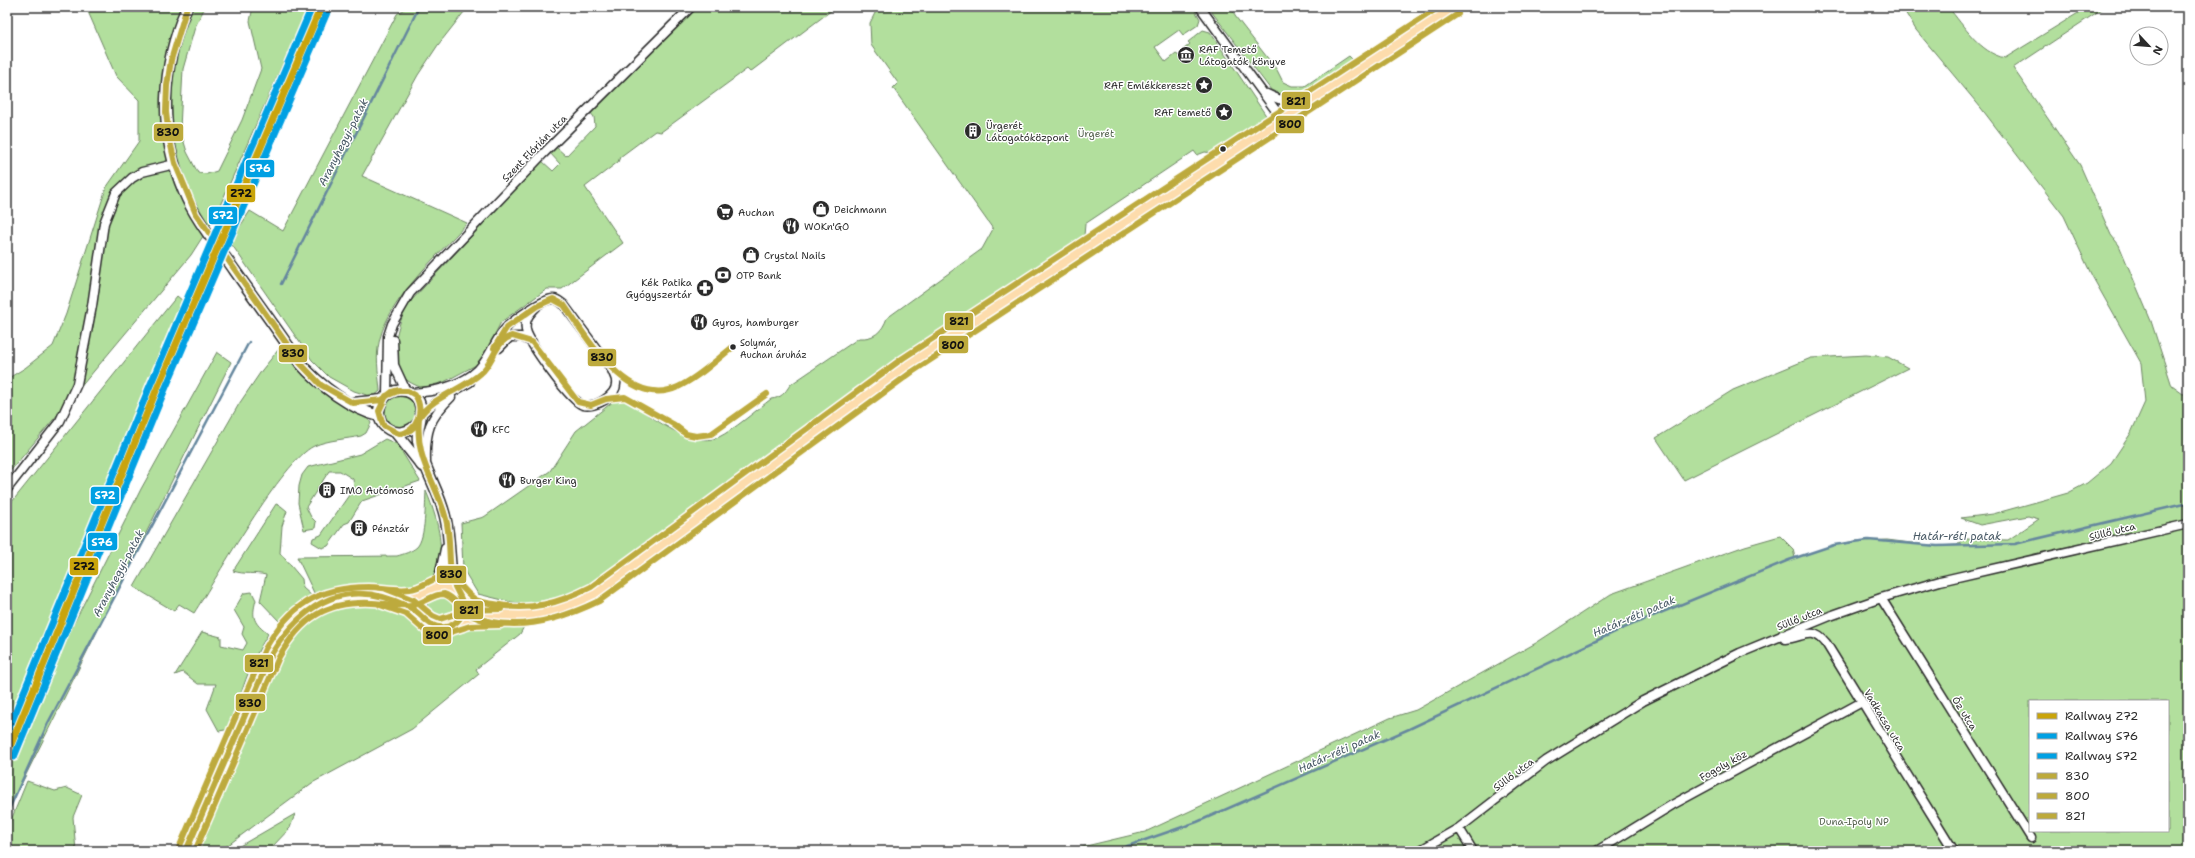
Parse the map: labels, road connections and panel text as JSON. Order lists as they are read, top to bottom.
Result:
{
  "streets": {
    "street": [
      "Szent Flórián utca",
      "Süllő utca",
      "Őz utca",
      "Vadkacsa utca",
      "Fogoly köz"
    ]
  },
  "crossings": [
    ["Süllő utca", "Őz utca"],
    ["Süllő utca", "Vadkacsa utca"],
    ["Vadkacsa utca", "Fogoly köz"]
  ],
  "water": ["Aranyhegyi-patak", "Határ-réti patak"],
  "parks": ["Ürgerét", "Duna-Ipoly NP"],
  "places": {
    "museum": ["RAF Temető Látogatók könyve"],
    "place": ["RAF Emlékkereszt", "RAF temető"],
    "building": ["Ürgerét Látogatóközpont", "IMO Autómosó", "Pénztár"],
    "shop": ["Deichmann", "Crystal Nails"],
    "supermarket": ["Auchan"],
    "restaurant": [
      "WOKn'GO",
      "Gyros, hamburger",
      "KFC",
      "Burger King"
    ],
    "bank": ["OTP Bank"],
    "pharmacy": ["Kék Patika Gyógyszertár"],
    "other": ["Solymár, Auchan áruház"]
  },
  "lines": [
    "rail line Z72",
    "rail line S72",
    "transit line 830",
    "transit line 821",
    "rail line S76",
    "transit line 800"
  ],
  "legend": [
    "Railway Z72",
    "Railway S76",
    "Railway S72",
    "830",
    "800",
    "821"
  ],
  "north": "bottom right"
}
